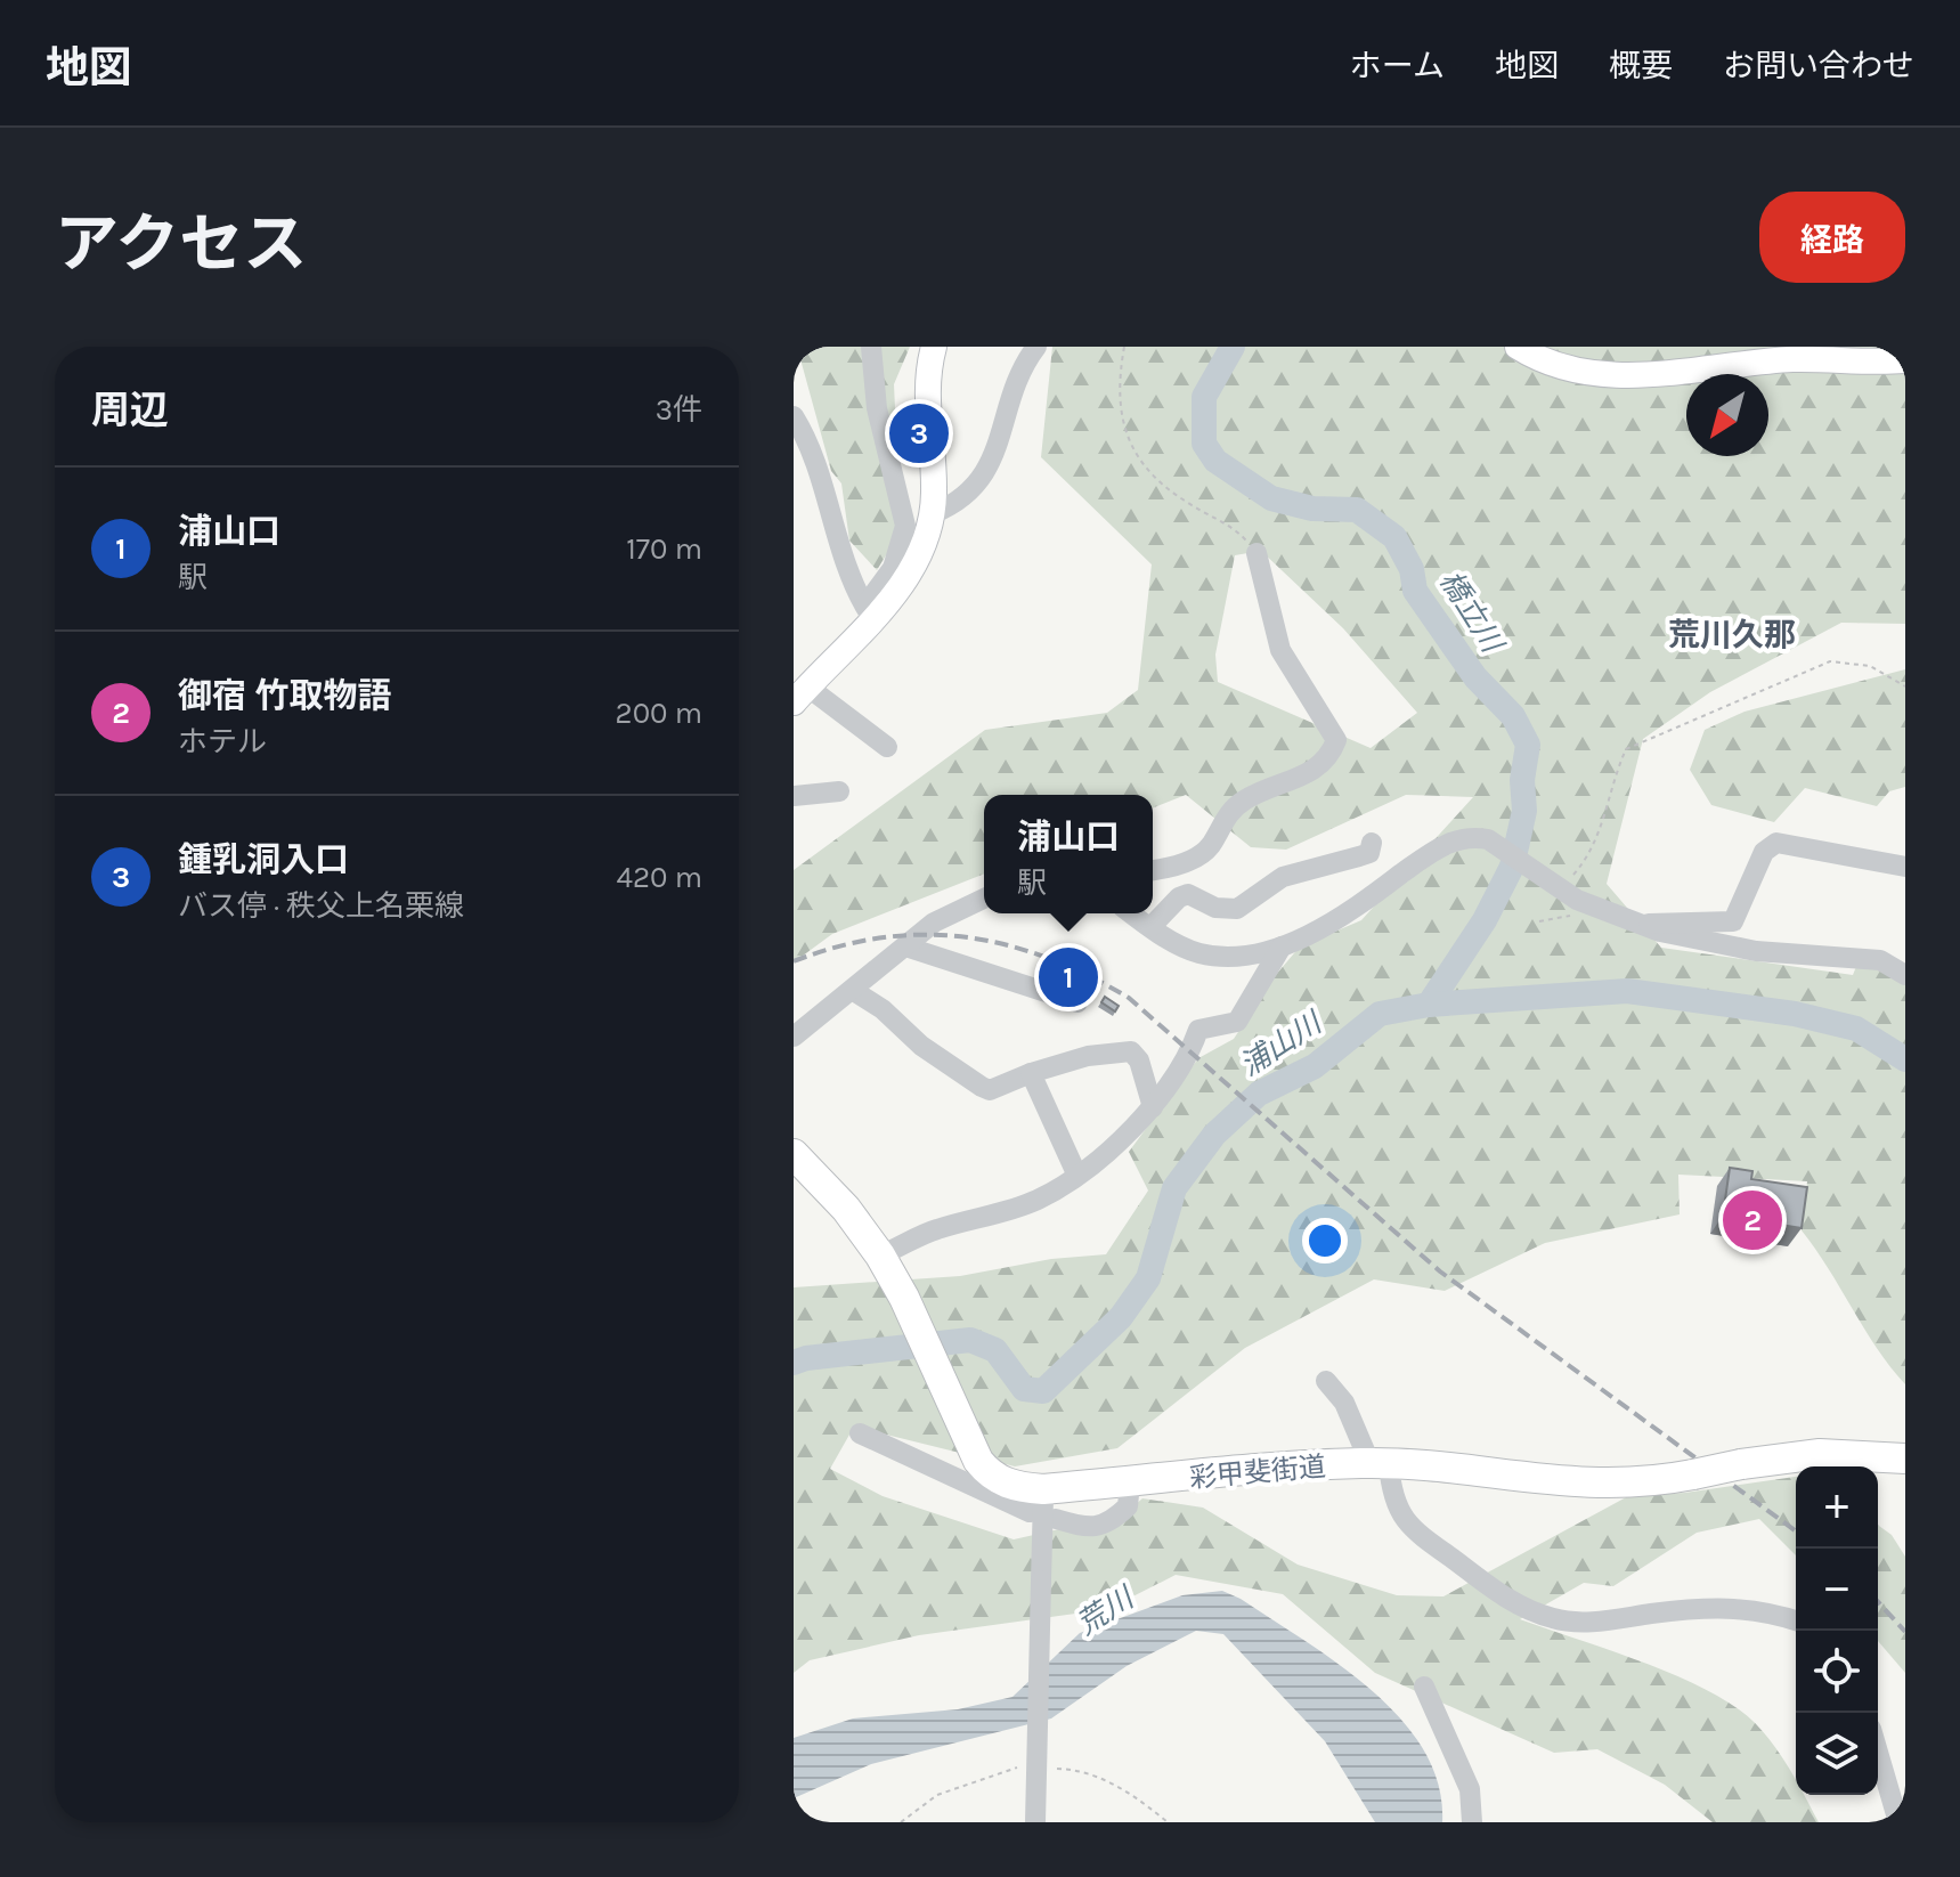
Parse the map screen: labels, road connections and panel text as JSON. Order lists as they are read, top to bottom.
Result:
{
  "streets": {
    "highway": ["彩甲斐街道"]
  },
  "districts": ["荒川久那"],
  "water": ["橋立川", "浦山川", "荒川"],
  "north": "bottom left",
  "page": {
    "header": "地図",
    "nav": [
      "ホーム",
      "地図",
      "概要",
      "お問い合わせ"
    ],
    "title": "アクセス",
    "buttons": "経路",
    "heading": ["周辺", "3件"],
    "pins": ["3", "1", "2"],
    "list": [
      {
        "mark": "1",
        "name": "浦山口",
        "note": "駅",
        "value": "170 m"
      },
      {
        "mark": "2",
        "name": "御宿 竹取物語",
        "note": "ホテル",
        "value": "200 m"
      },
      {
        "mark": "3",
        "name": "鍾乳洞入口",
        "note": "バス停 · 秩父上名栗線",
        "value": "420 m"
      }
    ],
    "popup": ["浦山口", "駅"],
    "map_buttons": ["+", "−"]
  }
}
